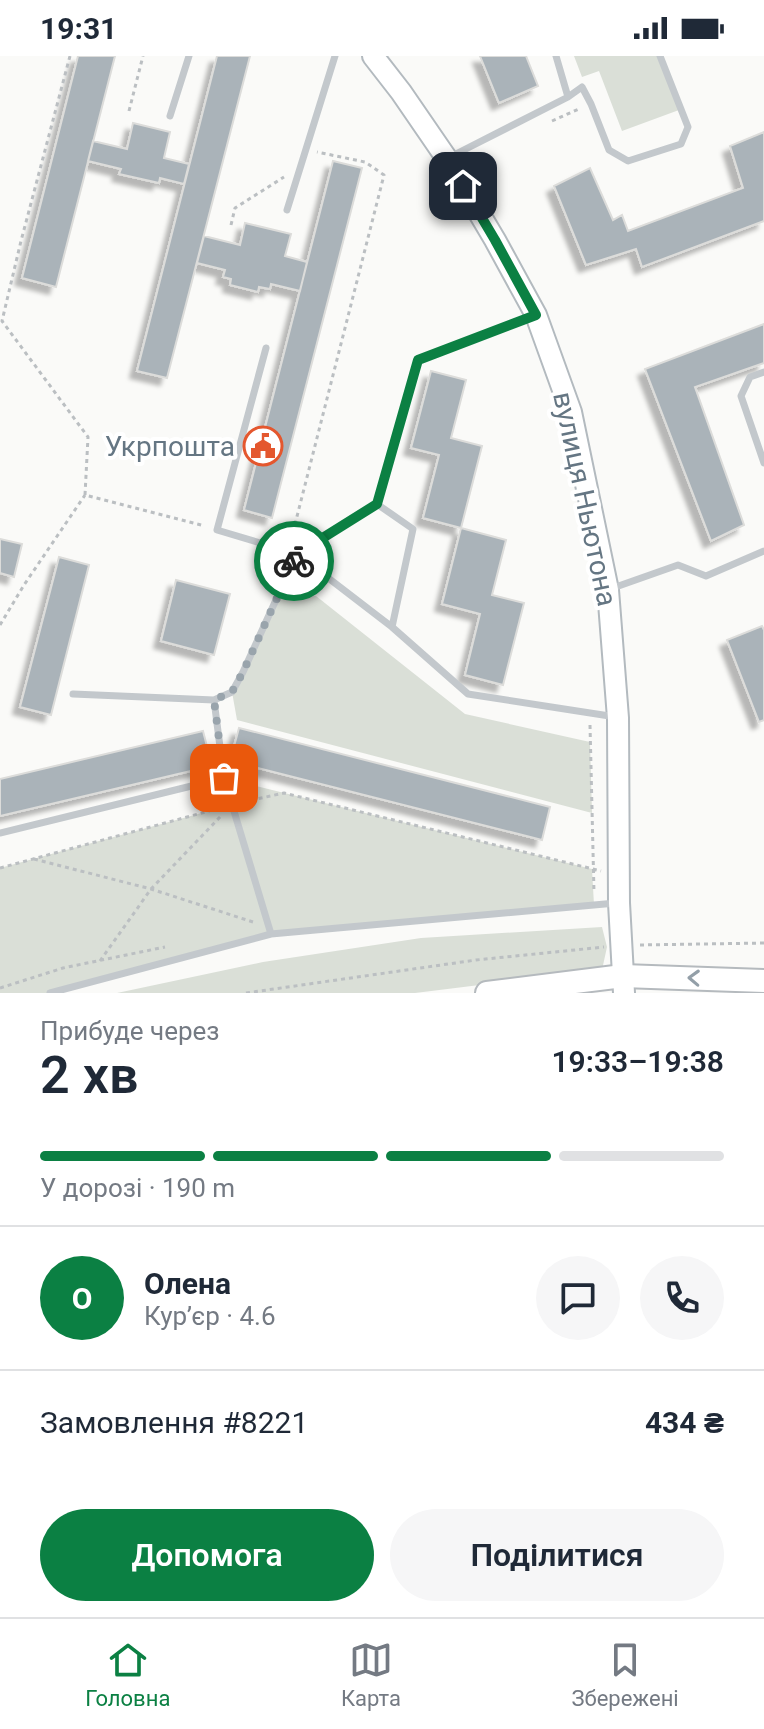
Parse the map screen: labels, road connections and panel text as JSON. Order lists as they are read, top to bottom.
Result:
{
  "streets": {
    "street": ["вулиця Ньютона"]
  },
  "places": {
    "public building": ["Укрпошта"]
  },
  "page": {
    "status": "19:31",
    "heading": ["2 хв", "Прибуде через", "19:33–19:38"],
    "panel": [
      "Олена",
      "Кур’єр · 4.6",
      "Замовлення #8221",
      "434 ₴"
    ],
    "bar": "У дорозі · 190 m",
    "round": "О",
    "buttons": ["Допомога", "Поділитися"],
    "tabs": ["Головна", "Карта", "Збережені"]
  }
}
